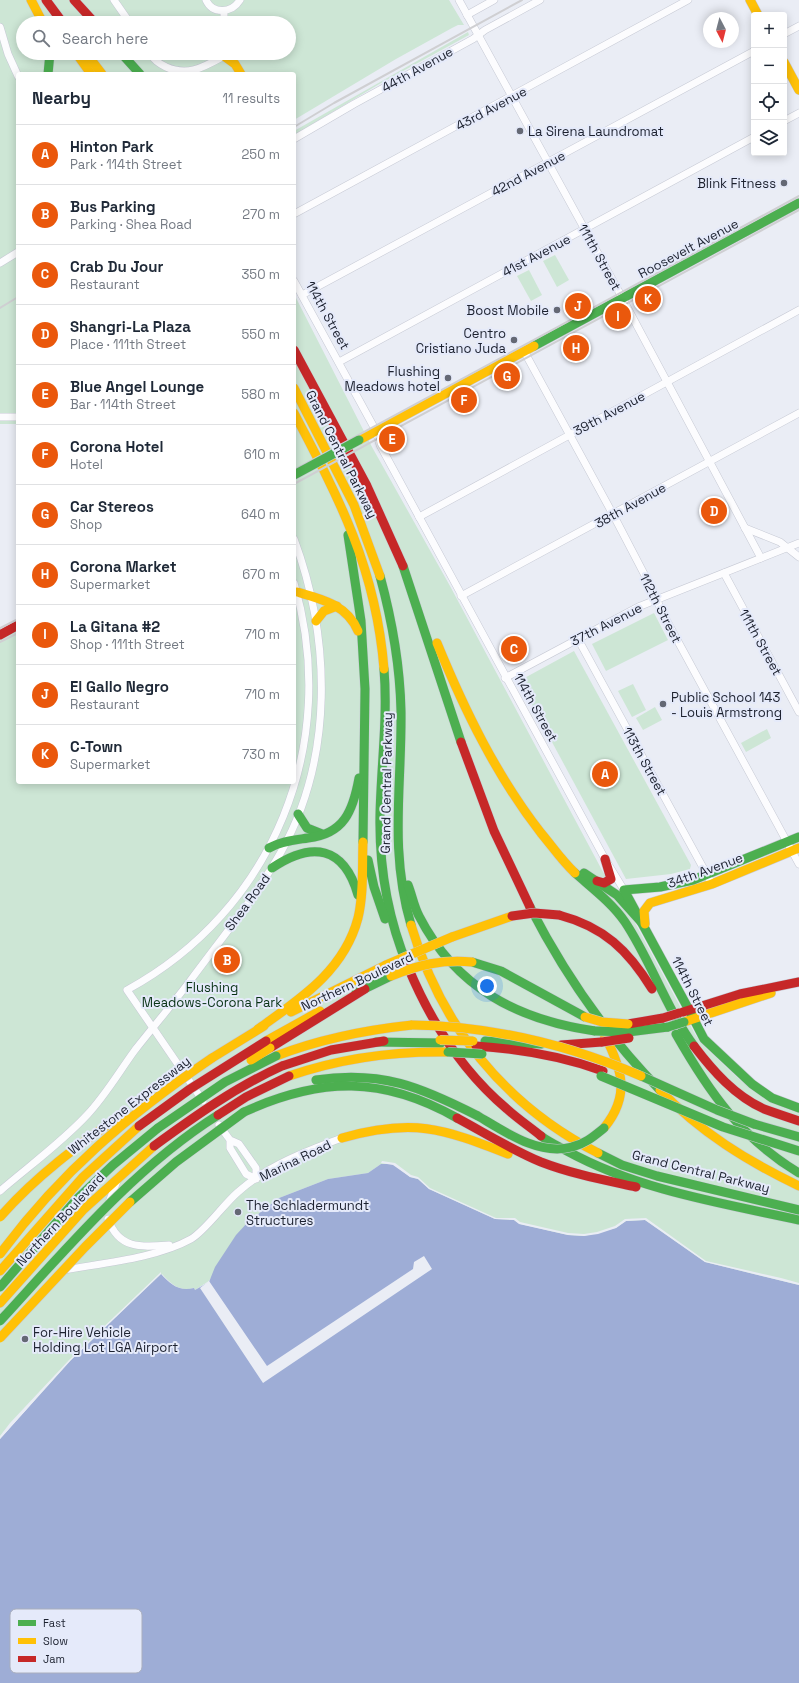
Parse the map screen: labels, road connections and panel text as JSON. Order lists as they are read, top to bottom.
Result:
{
  "streets": {
    "main road": [
      "Roosevelt Avenue",
      "114th Street",
      "Grand Central Parkway",
      "34th Avenue",
      "Northern Boulevard",
      "Whitestone Expressway"
    ],
    "street": [
      "44th Avenue",
      "43rd Avenue",
      "42nd Avenue",
      "41st Avenue",
      "111th Street",
      "39th Avenue",
      "38th Avenue",
      "112th Street",
      "37th Avenue",
      "113th Street",
      "Shea Road",
      "Marina Road"
    ]
  },
  "crossings": [
    ["44th Avenue", "111th Street"],
    ["43rd Avenue", "111th Street"],
    ["42nd Avenue", "111th Street"],
    ["42nd Avenue", "114th Street"],
    ["Roosevelt Avenue", "111th Street"],
    ["Roosevelt Avenue", "114th Street"],
    ["Roosevelt Avenue", "112th Street"],
    ["41st Avenue", "111th Street"],
    ["41st Avenue", "114th Street"],
    ["111th Street", "39th Avenue"],
    ["111th Street", "38th Avenue"],
    ["111th Street", "37th Avenue"],
    ["114th Street", "39th Avenue"],
    ["114th Street", "38th Avenue"],
    ["114th Street", "37th Avenue"],
    ["114th Street", "34th Avenue"],
    ["114th Street", "Northern Boulevard"],
    ["39th Avenue", "112th Street"],
    ["38th Avenue", "112th Street"],
    ["112th Street", "37th Avenue"],
    ["112th Street", "34th Avenue"],
    ["37th Avenue", "113th Street"],
    ["113th Street", "34th Avenue"],
    ["Northern Boulevard", "Marina Road"]
  ],
  "parks": ["Flushing Meadows-Corona Park"],
  "places": [
    "La Sirena Laundromat",
    "Blink Fitness",
    "Boost Mobile",
    "Centro Cristiano Juda",
    "Flushing Meadows hotel",
    "Public School 143 - Louis Armstrong",
    "The Schladermundt Structures",
    "For-Hire Vehicle Holding Lot LGA Airport"
  ],
  "legend": ["Fast", "Slow", "Jam"],
  "north": "bottom",
  "page": {
    "map_buttons": ["+", "−"],
    "search": "Search here",
    "heading": ["Nearby", "11 results"],
    "list": [
      {
        "mark": "A",
        "name": "Hinton Park",
        "note": "Park · 114th Street",
        "value": "250 m"
      },
      {
        "mark": "B",
        "name": "Bus Parking",
        "note": "Parking · Shea Road",
        "value": "270 m"
      },
      {
        "mark": "C",
        "name": "Crab Du Jour",
        "note": "Restaurant",
        "value": "350 m"
      },
      {
        "mark": "D",
        "name": "Shangri-La Plaza",
        "note": "Place · 111th Street",
        "value": "550 m"
      },
      {
        "mark": "E",
        "name": "Blue Angel Lounge",
        "note": "Bar · 114th Street",
        "value": "580 m"
      },
      {
        "mark": "F",
        "name": "Corona Hotel",
        "note": "Hotel",
        "value": "610 m"
      },
      {
        "mark": "G",
        "name": "Car Stereos",
        "note": "Shop",
        "value": "640 m"
      },
      {
        "mark": "H",
        "name": "Corona Market",
        "note": "Supermarket",
        "value": "670 m"
      },
      {
        "mark": "I",
        "name": "La Gitana #2",
        "note": "Shop · 111th Street",
        "value": "710 m"
      },
      {
        "mark": "J",
        "name": "El Gallo Negro",
        "note": "Restaurant",
        "value": "710 m"
      },
      {
        "mark": "K",
        "name": "C-Town",
        "note": "Supermarket",
        "value": "730 m"
      }
    ],
    "pins": [
      "K",
      "J",
      "I",
      "H",
      "G",
      "F",
      "E",
      "D",
      "C",
      "A",
      "B"
    ]
  }
}
